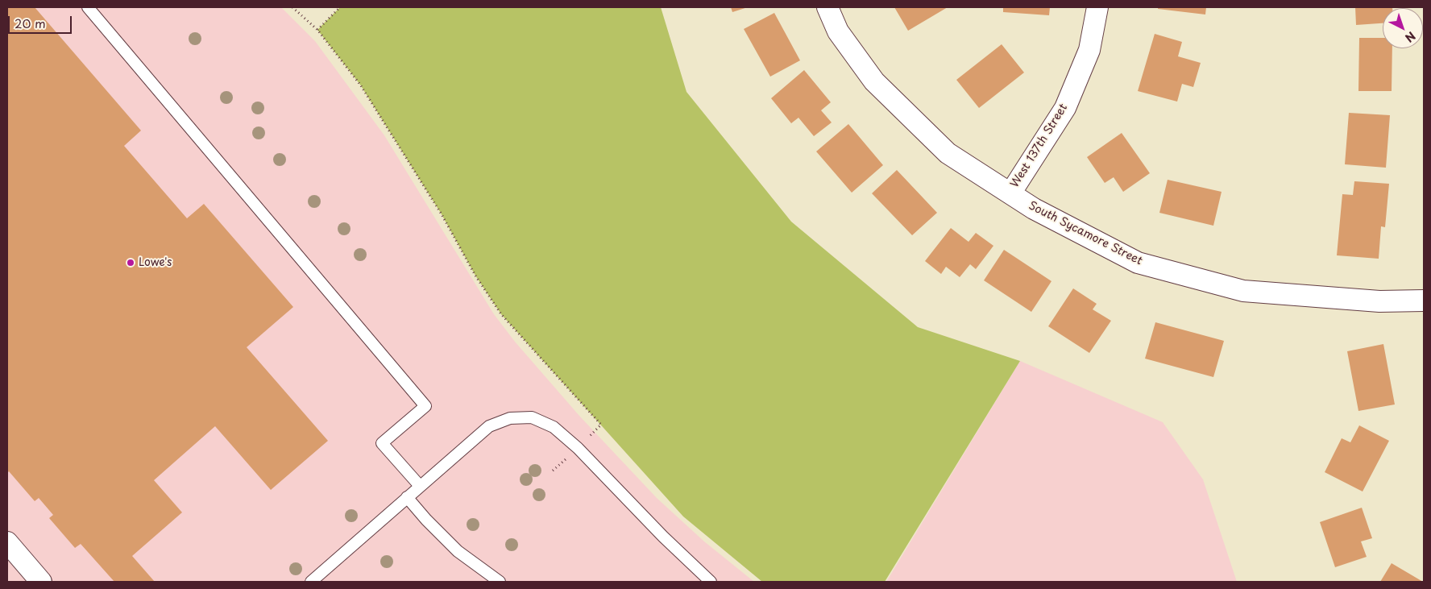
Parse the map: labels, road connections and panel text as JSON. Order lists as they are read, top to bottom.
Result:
{
  "streets": {
    "street": ["West 137th Street", "South Sycamore Street"]
  },
  "crossings": [
    ["West 137th Street", "South Sycamore Street"]
  ],
  "places": ["Lowe's"],
  "scale_bar": "20 m",
  "north": "bottom right"
}
